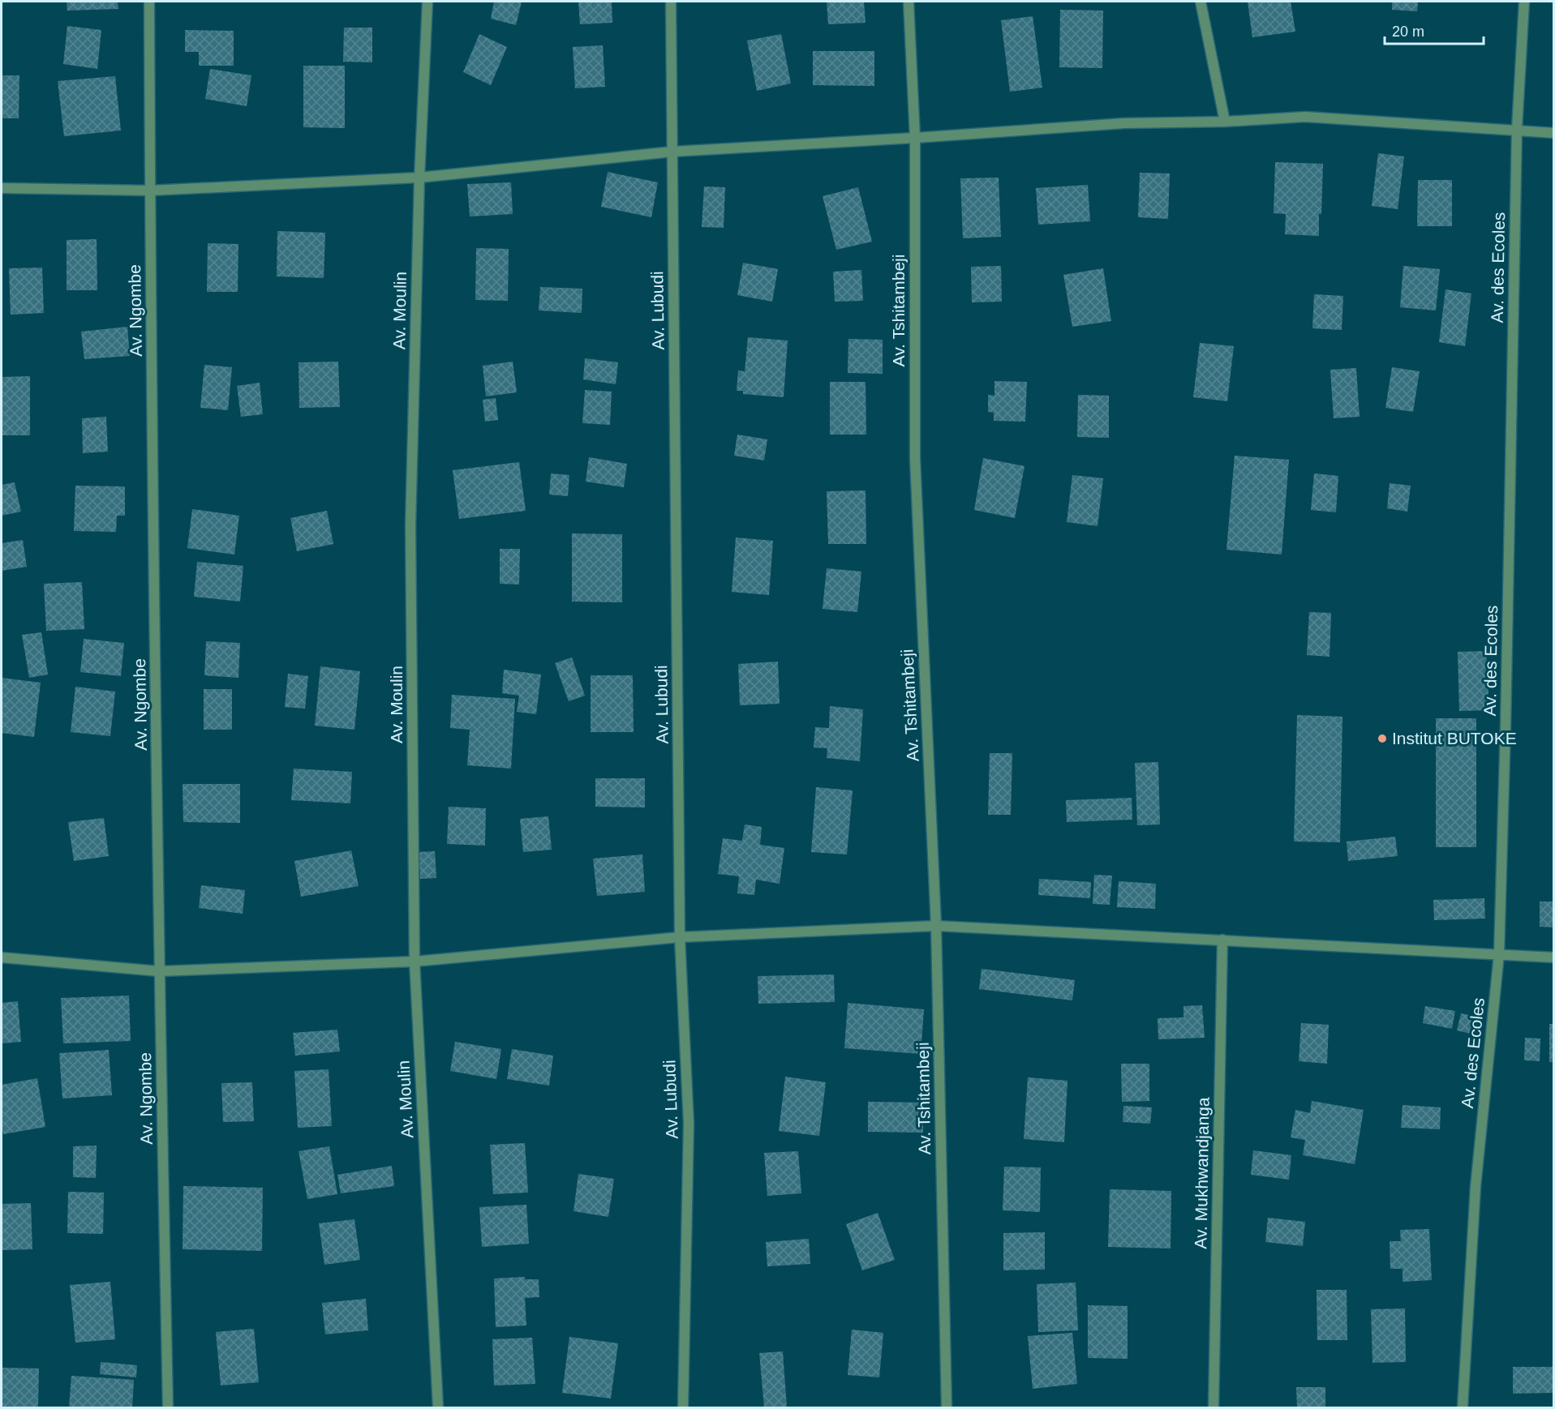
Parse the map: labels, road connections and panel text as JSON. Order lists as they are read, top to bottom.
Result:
{
  "streets": {
    "street": [
      "Av. des Ecoles",
      "Av. Ngombe",
      "Av. Moulin",
      "Av. Lubudi",
      "Av. Tshitambeji",
      "Av. Mukhwandjanga"
    ]
  },
  "places": ["Institut BUTOKE"],
  "scale_bar": "20 m"
}
